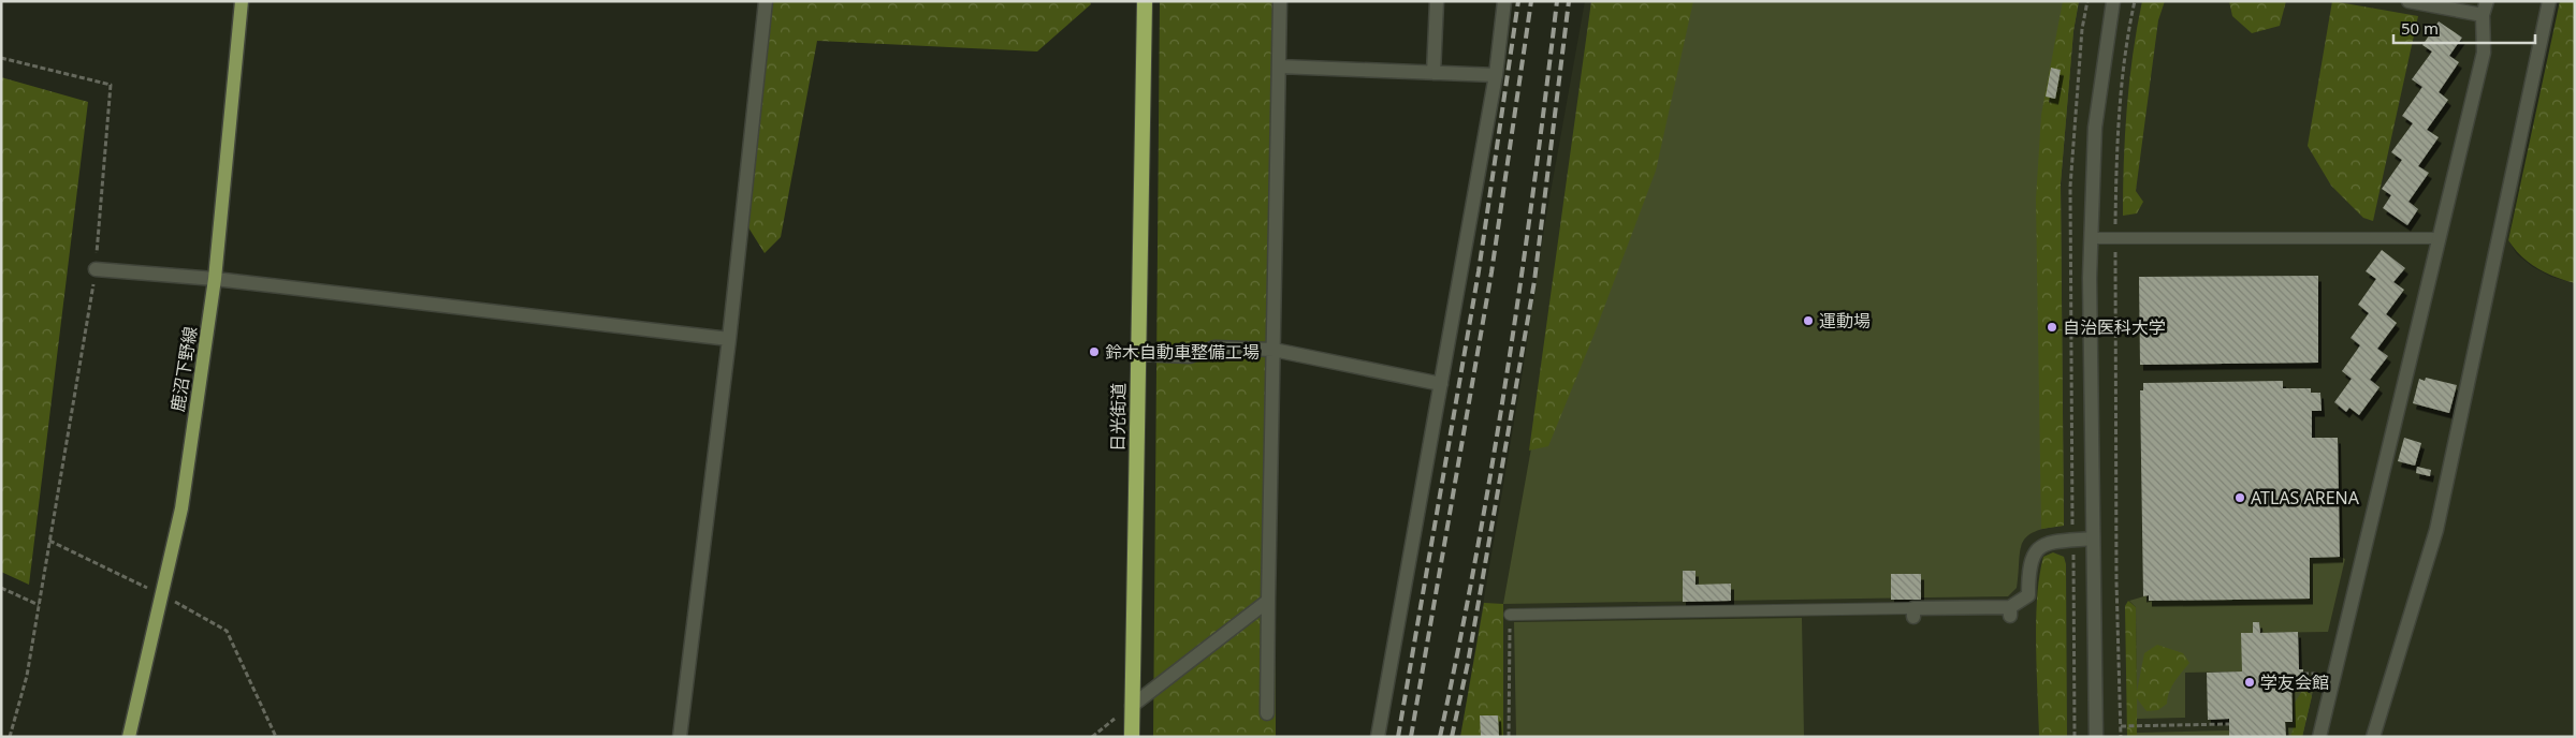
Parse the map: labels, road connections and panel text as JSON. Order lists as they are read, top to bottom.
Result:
{
  "streets": {
    "highway": ["日光街道"],
    "main road": ["鹿沼下野線"]
  },
  "places": [
    "運動場",
    "自治医科大学",
    "鈴木自動車整備工場",
    "ATLAS ARENA",
    "学友会館"
  ],
  "scale_bar": "50 m"
}
